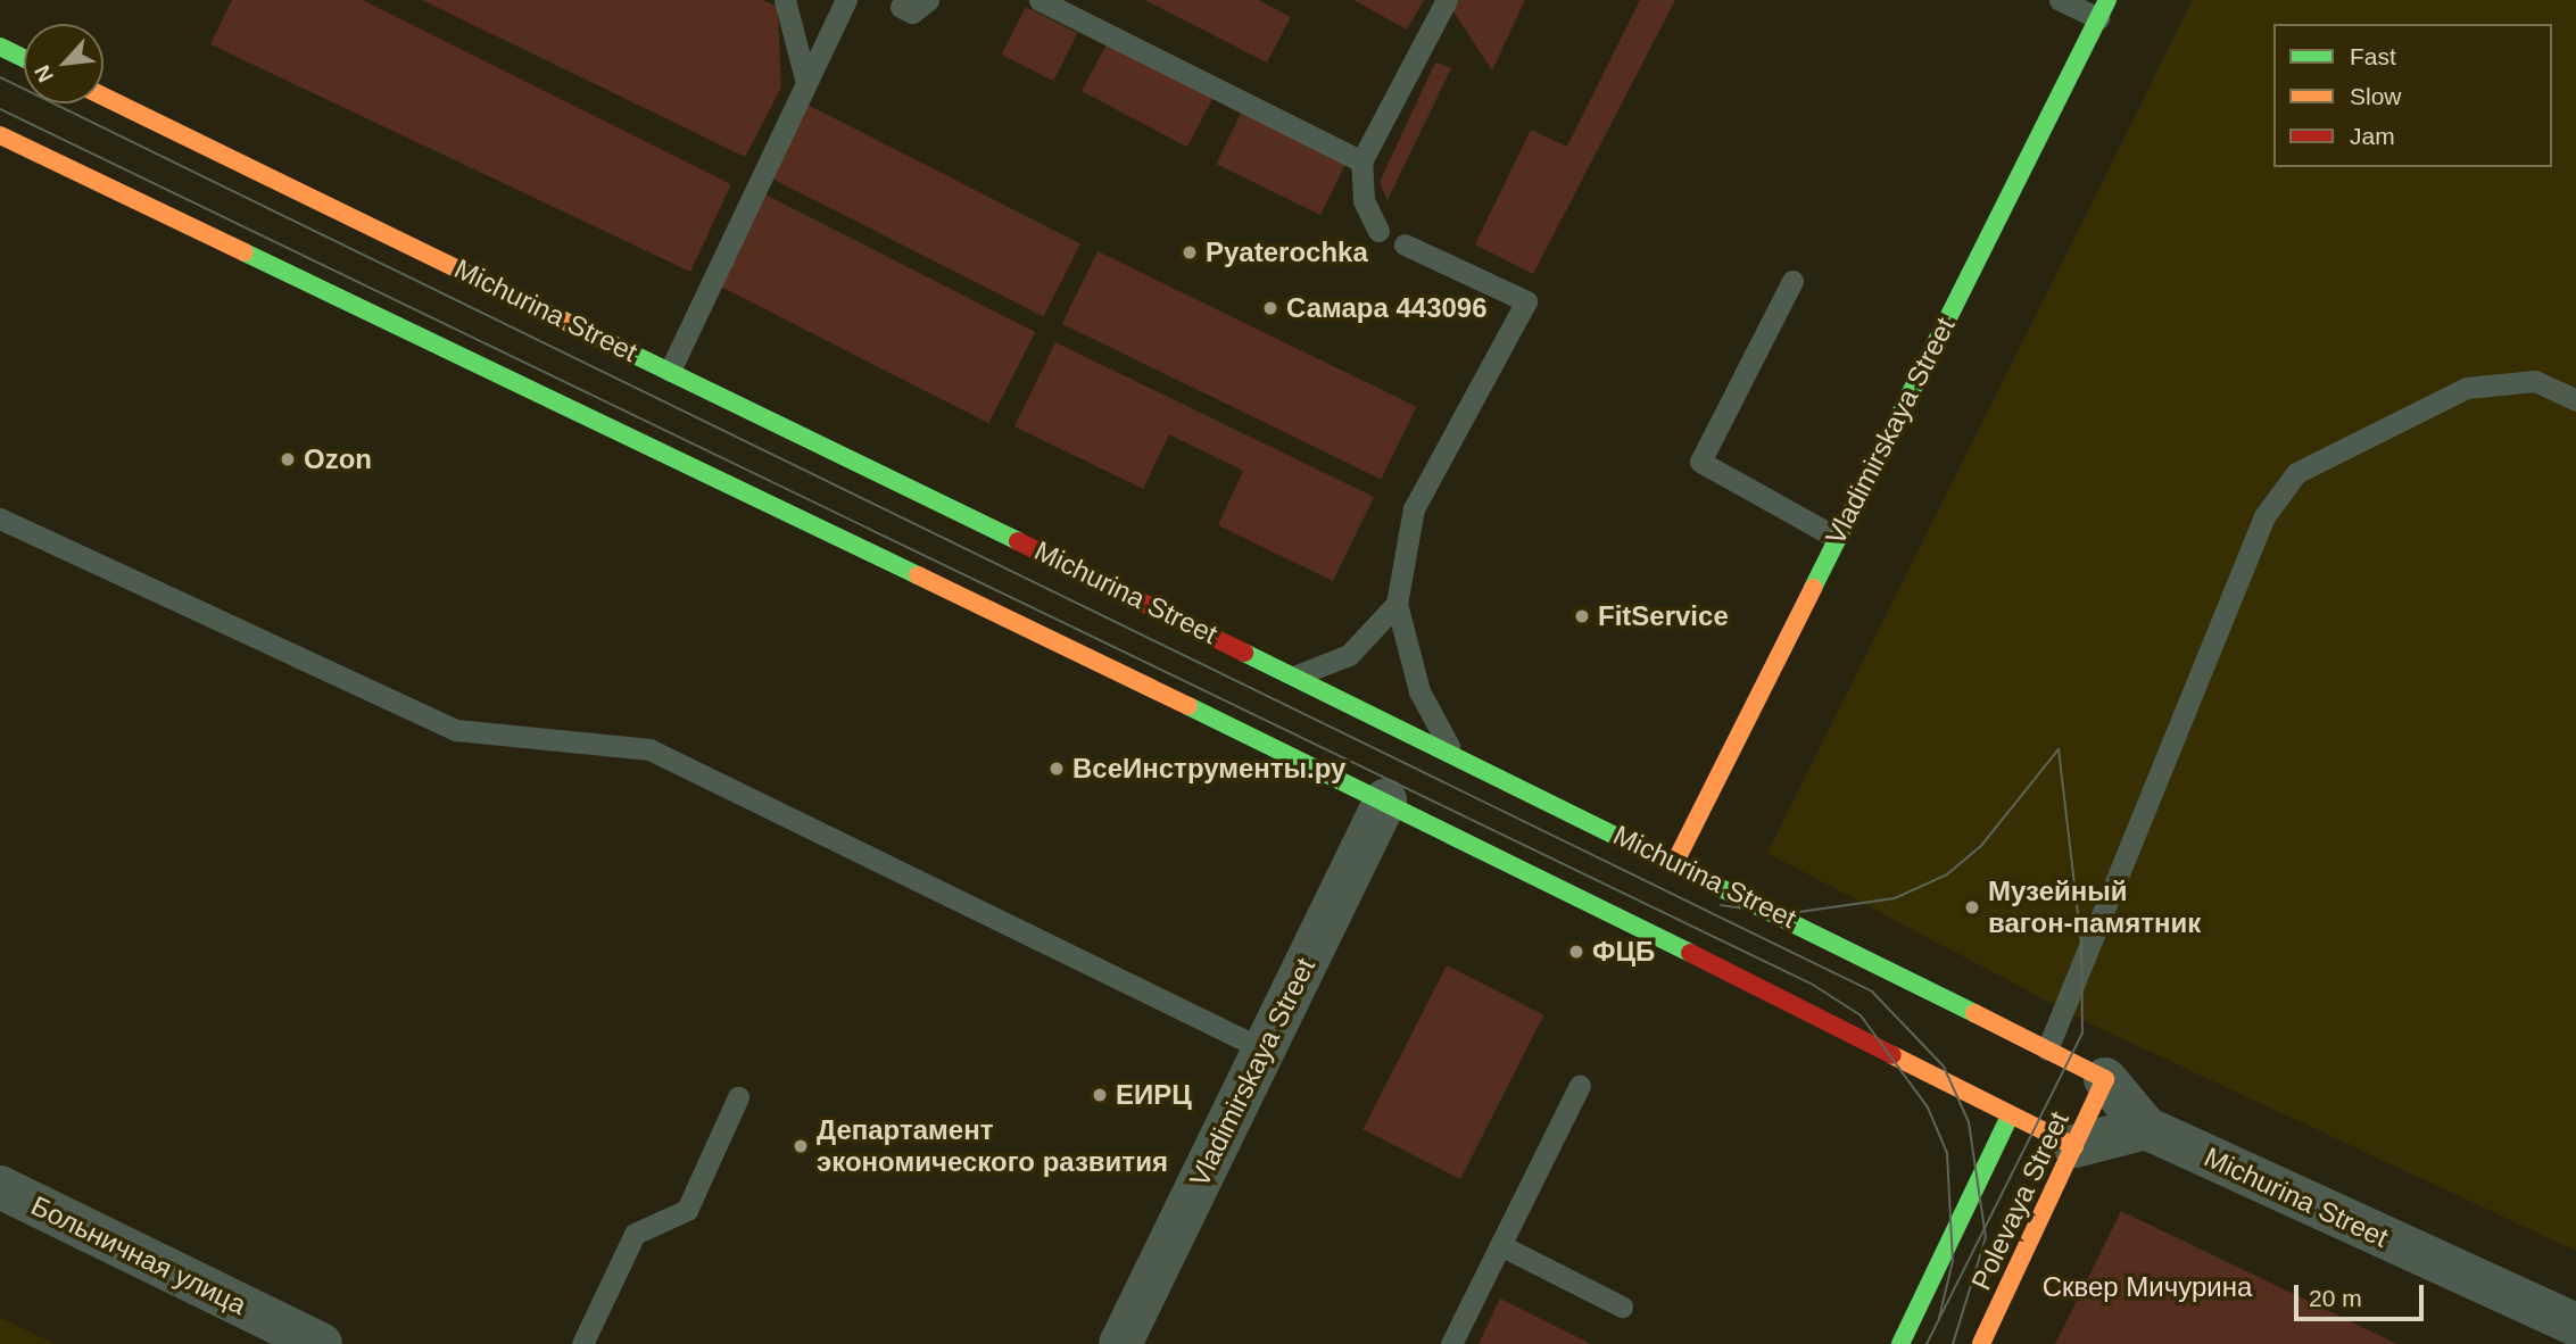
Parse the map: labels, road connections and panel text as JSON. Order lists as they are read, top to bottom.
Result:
{
  "streets": {
    "main road": ["Michurina Street", "Vladimirskaya Street", "Polevaya Street"],
    "street": ["Больничная улица"]
  },
  "crossings": [
    ["Michurina Street", "Vladimirskaya Street"],
    ["Michurina Street", "Polevaya Street"]
  ],
  "parks": ["Сквер Мичурина"],
  "places": [
    "Pyaterochka",
    "Самара 443096",
    "Ozon",
    "FitService",
    "ВсеИнструменты.ру",
    "Музейный вагон-памятник",
    "ФЦБ",
    "ЕИРЦ",
    "Департамент экономического развития"
  ],
  "legend": ["Fast", "Slow", "Jam"],
  "scale_bar": "20 m",
  "north": "bottom left"
}
